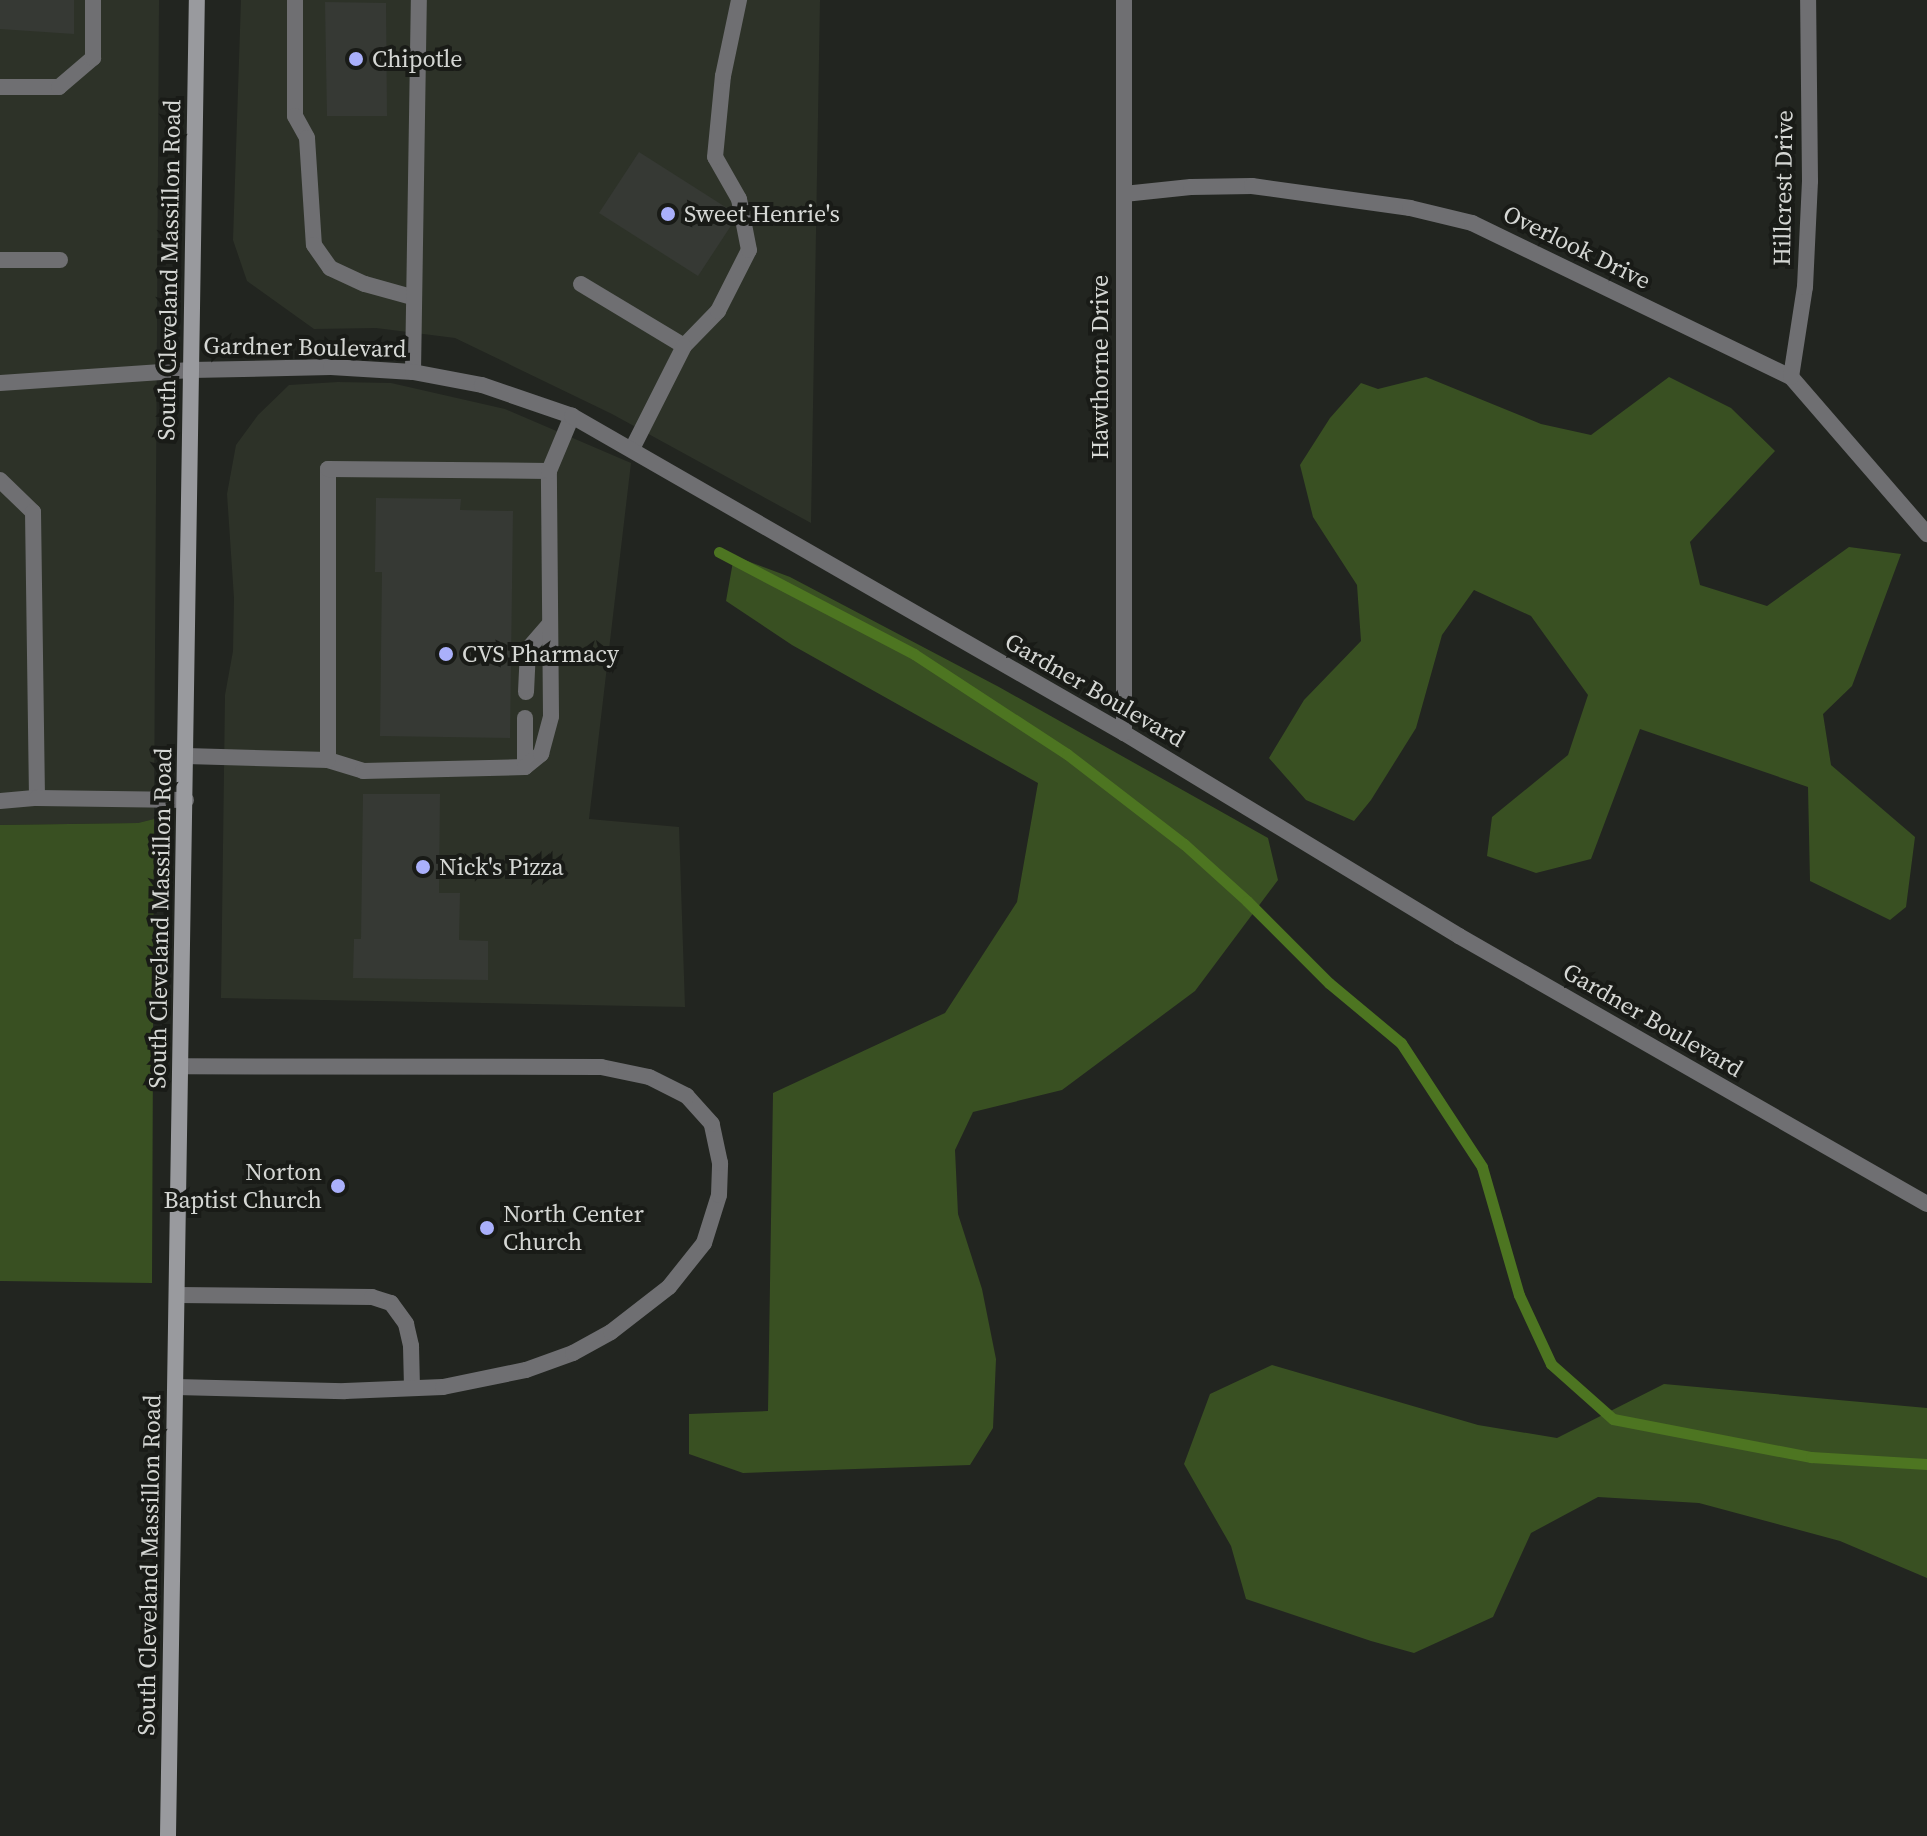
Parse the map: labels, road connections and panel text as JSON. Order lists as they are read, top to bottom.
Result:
{
  "streets": {
    "main road": ["South Cleveland Massillon Road"],
    "street": [
      "Hillcrest Drive",
      "Overlook Drive",
      "Gardner Boulevard",
      "Hawthorne Drive"
    ]
  },
  "crossings": [
    ["Hillcrest Drive", "Overlook Drive"],
    ["Overlook Drive", "Hawthorne Drive"],
    ["South Cleveland Massillon Road", "Gardner Boulevard"],
    ["Gardner Boulevard", "Hawthorne Drive"]
  ],
  "places": [
    "Chipotle",
    "Sweet Henrie's",
    "CVS Pharmacy",
    "Nick's Pizza",
    "Norton Baptist Church",
    "North Center Church"
  ]
}
